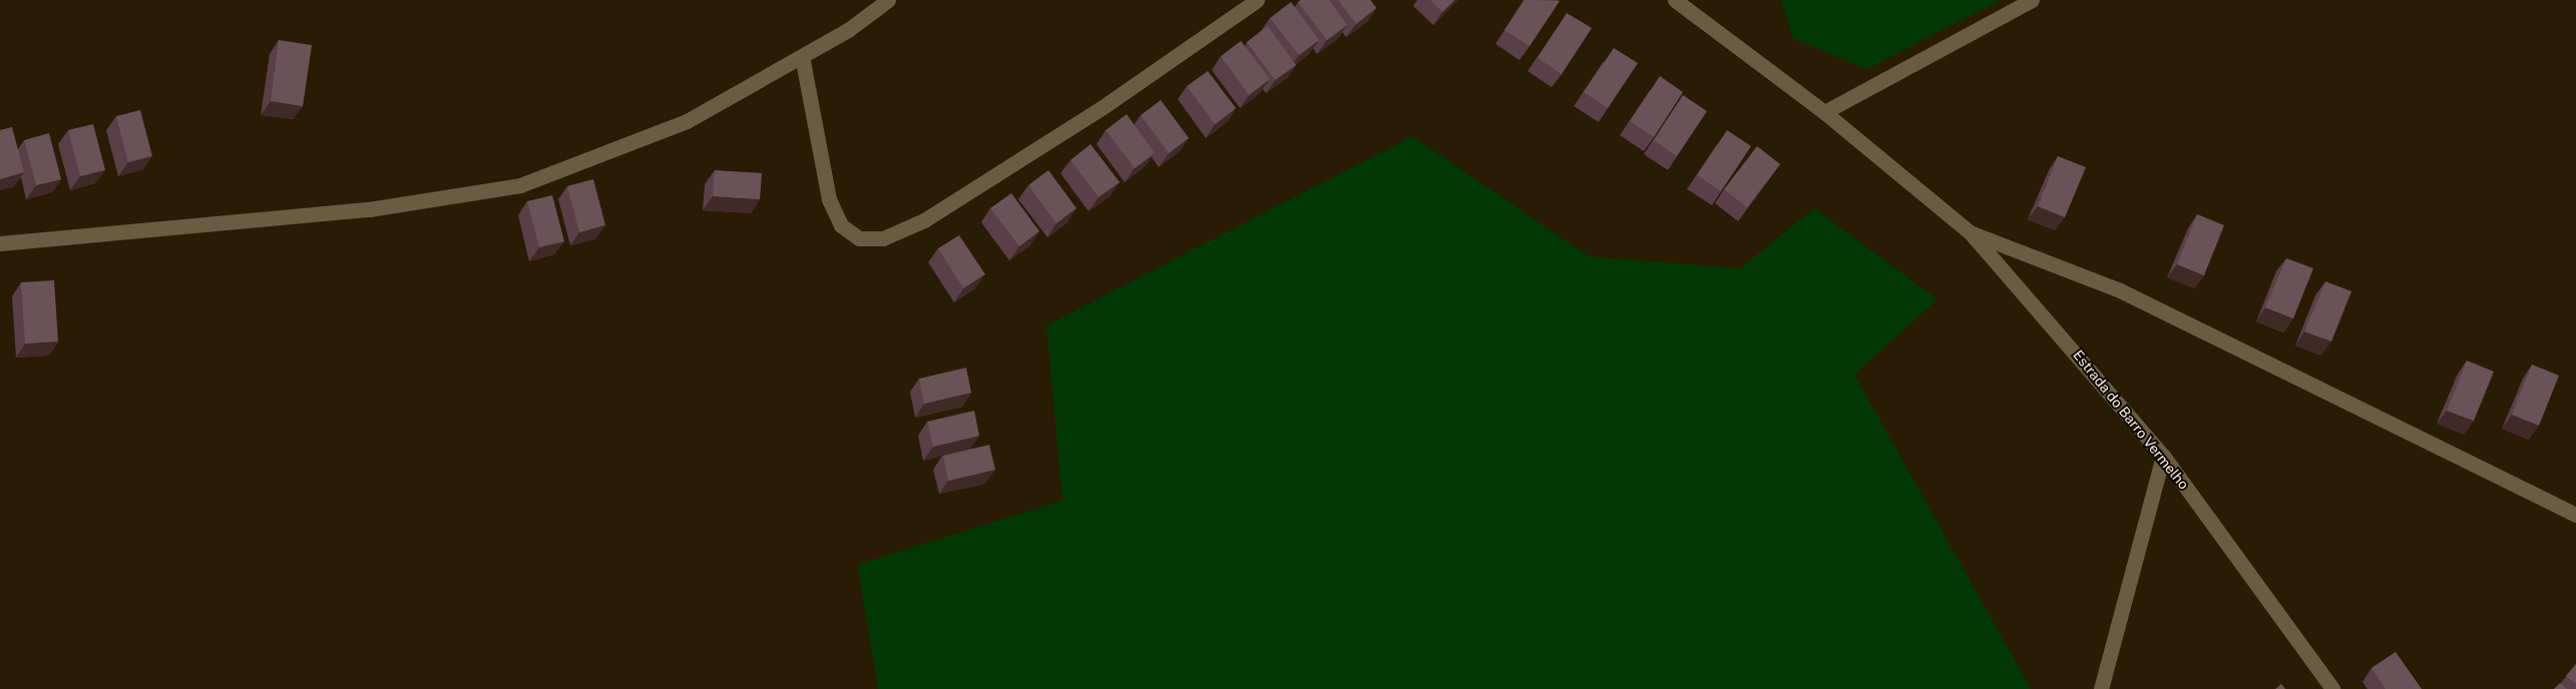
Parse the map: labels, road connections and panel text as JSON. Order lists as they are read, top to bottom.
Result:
{
  "streets": {
    "street": ["Estrada do Barro Vermelho"]
  }
}
